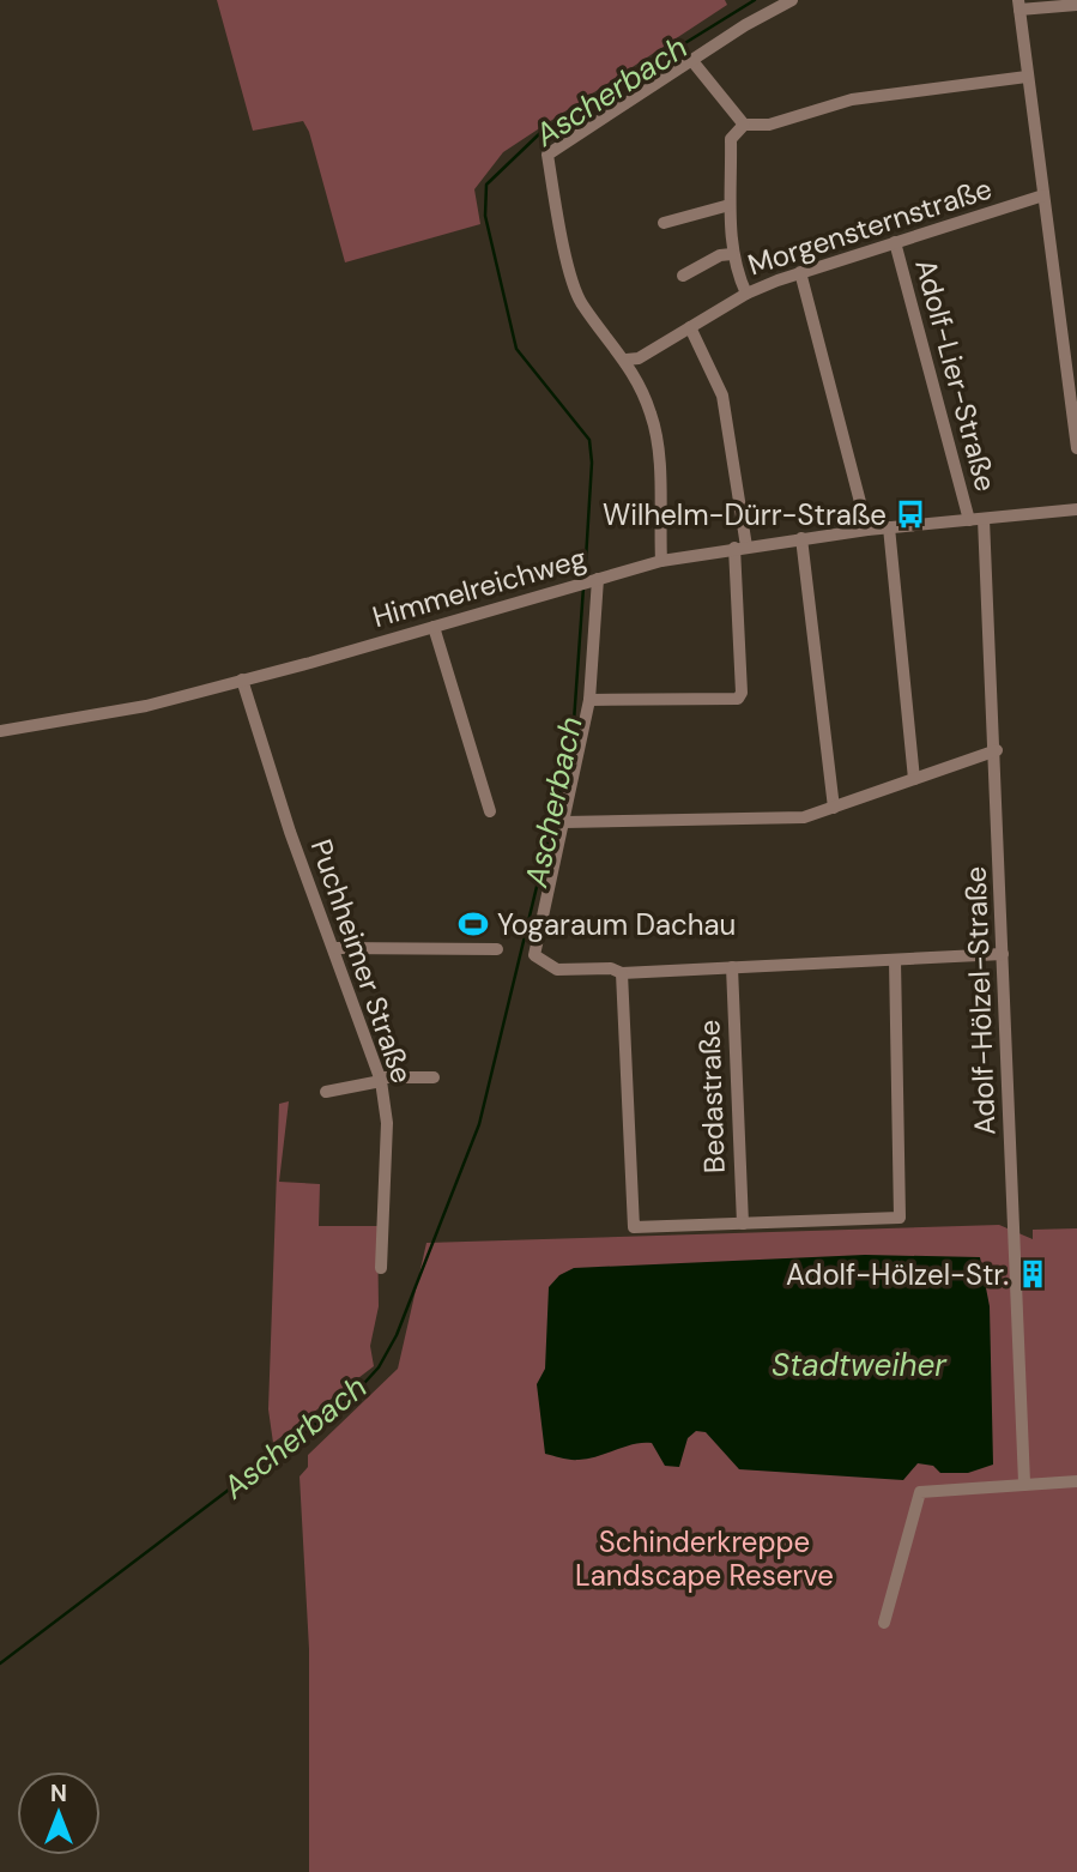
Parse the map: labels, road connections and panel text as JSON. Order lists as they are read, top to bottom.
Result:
{
  "streets": {
    "street": [
      "Morgensternstraße",
      "Adolf-Lier-Straße",
      "Himmelreichweg",
      "Puchheimer Straße",
      "Adolf-Hölzel-Straße",
      "Bedastraße"
    ]
  },
  "crossings": [
    ["Morgensternstraße", "Adolf-Lier-Straße"],
    ["Adolf-Lier-Straße", "Himmelreichweg"],
    ["Himmelreichweg", "Puchheimer Straße"],
    ["Himmelreichweg", "Adolf-Hölzel-Straße"]
  ],
  "water": ["Ascherbach", "Stadtweiher"],
  "parks": ["Schinderkreppe Landscape Reserve"],
  "places": {
    "bus stop": ["Wilhelm-Dürr-Straße"],
    "sports": ["Yogaraum Dachau"],
    "building": ["Adolf-Hölzel-Str."]
  },
  "north": "top"
}
